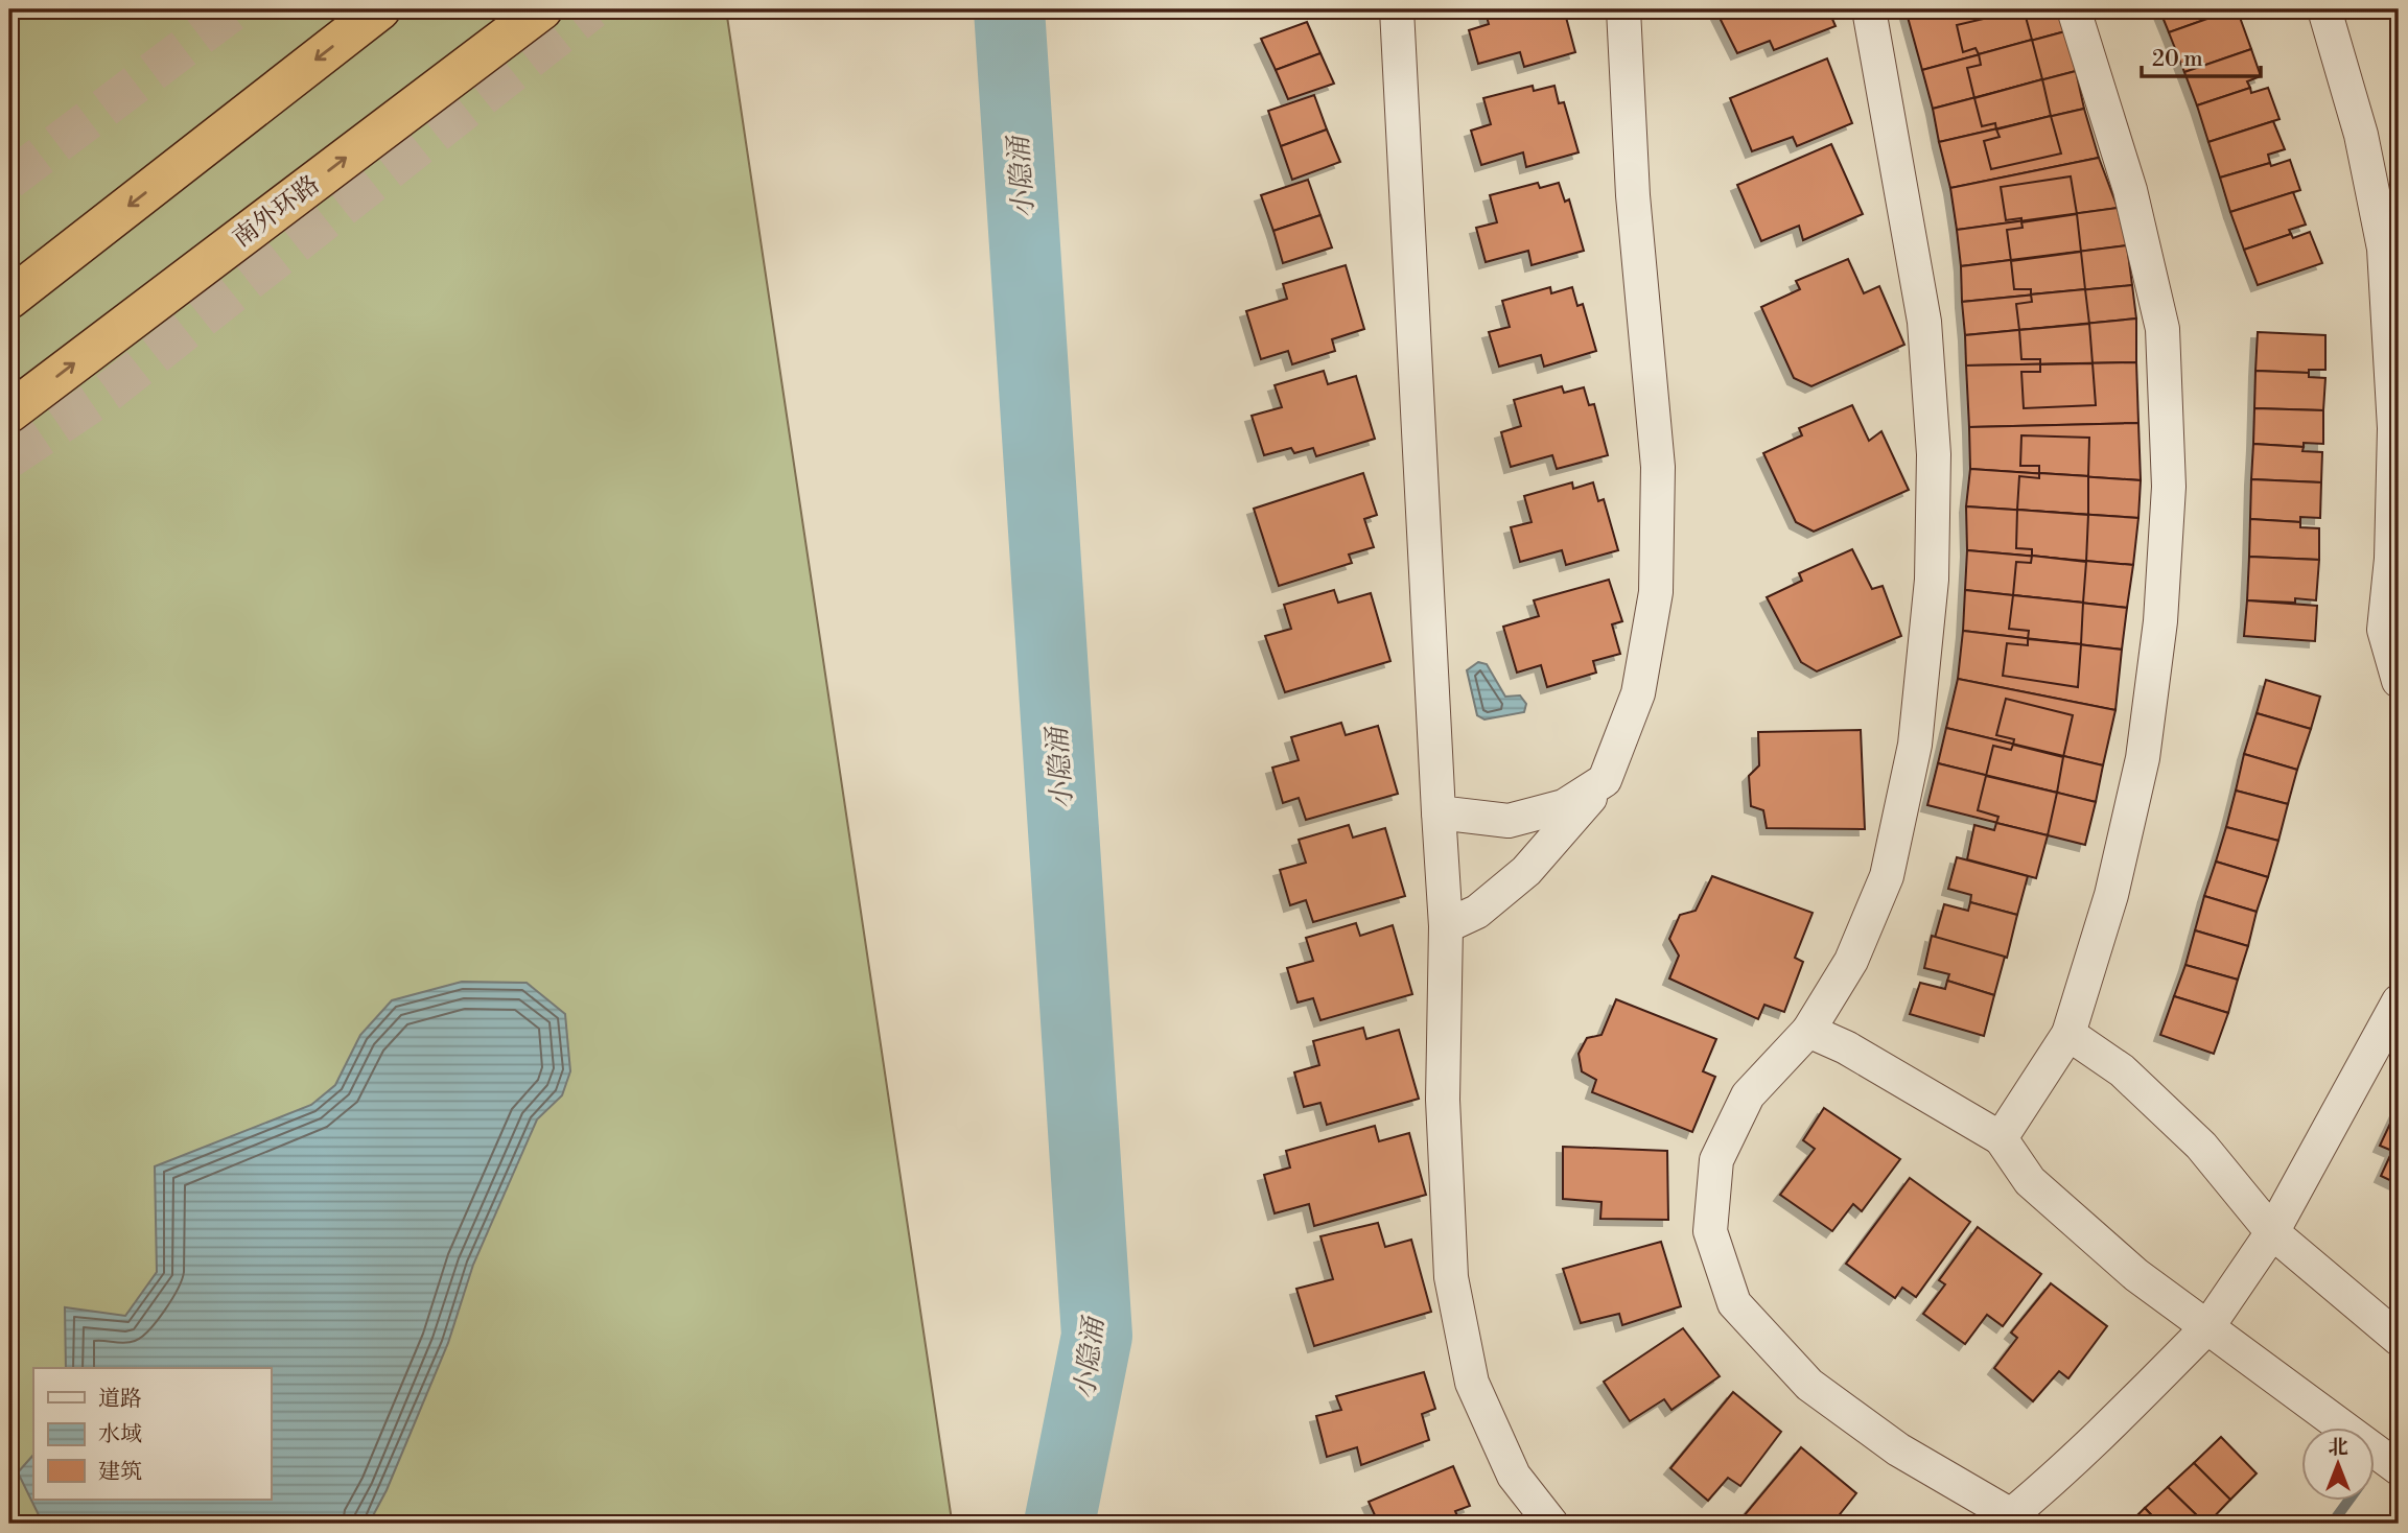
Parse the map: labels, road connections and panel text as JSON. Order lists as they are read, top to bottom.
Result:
{
  "streets": {
    "highway": ["南外环路"]
  },
  "water": ["小隐涌"],
  "legend": ["道路", "水域", "建筑"],
  "scale_bar": "20 m",
  "north": "top"
}
